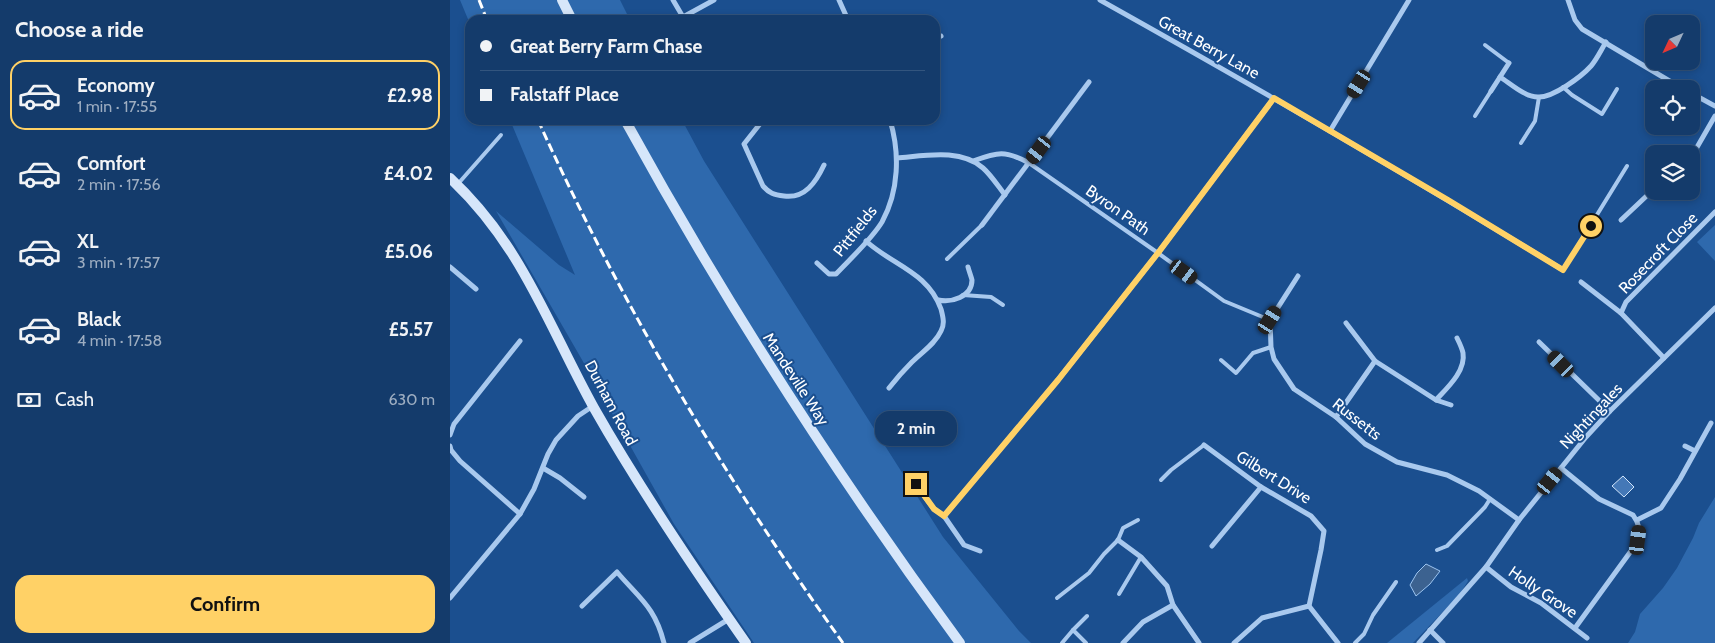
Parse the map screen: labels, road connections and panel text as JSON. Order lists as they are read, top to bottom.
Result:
{
  "streets": {
    "main road": ["Mandeville Way", "Durham Road"],
    "street": [
      "Great Berry Lane",
      "Pittfields",
      "Rosecroft Close",
      "Nightingales",
      "Russetts",
      "Gilbert Drive",
      "Holly Grove"
    ],
    "lane": ["Byron Path"]
  },
  "crossings": [
    ["Byron Path", "Russetts"],
    ["Nightingales", "Russetts"],
    ["Nightingales", "Holly Grove"]
  ],
  "north": "bottom left",
  "page": {
    "heading": "Choose a ride",
    "banner": ["Great Berry Farm Chase", "Falstaff Place"],
    "list": [
      {
        "name": "Economy",
        "note": "1 min · 17:55",
        "value": "£2.98"
      },
      {
        "name": "Comfort",
        "note": "2 min · 17:56",
        "value": "£4.02"
      },
      {
        "name": "XL",
        "note": "3 min · 17:57",
        "value": "£5.06"
      },
      {
        "name": "Black",
        "note": "4 min · 17:58",
        "value": "£5.57"
      }
    ],
    "pay": ["Cash", "630 m"],
    "bubble": "2 min",
    "buttons": "Confirm"
  }
}
